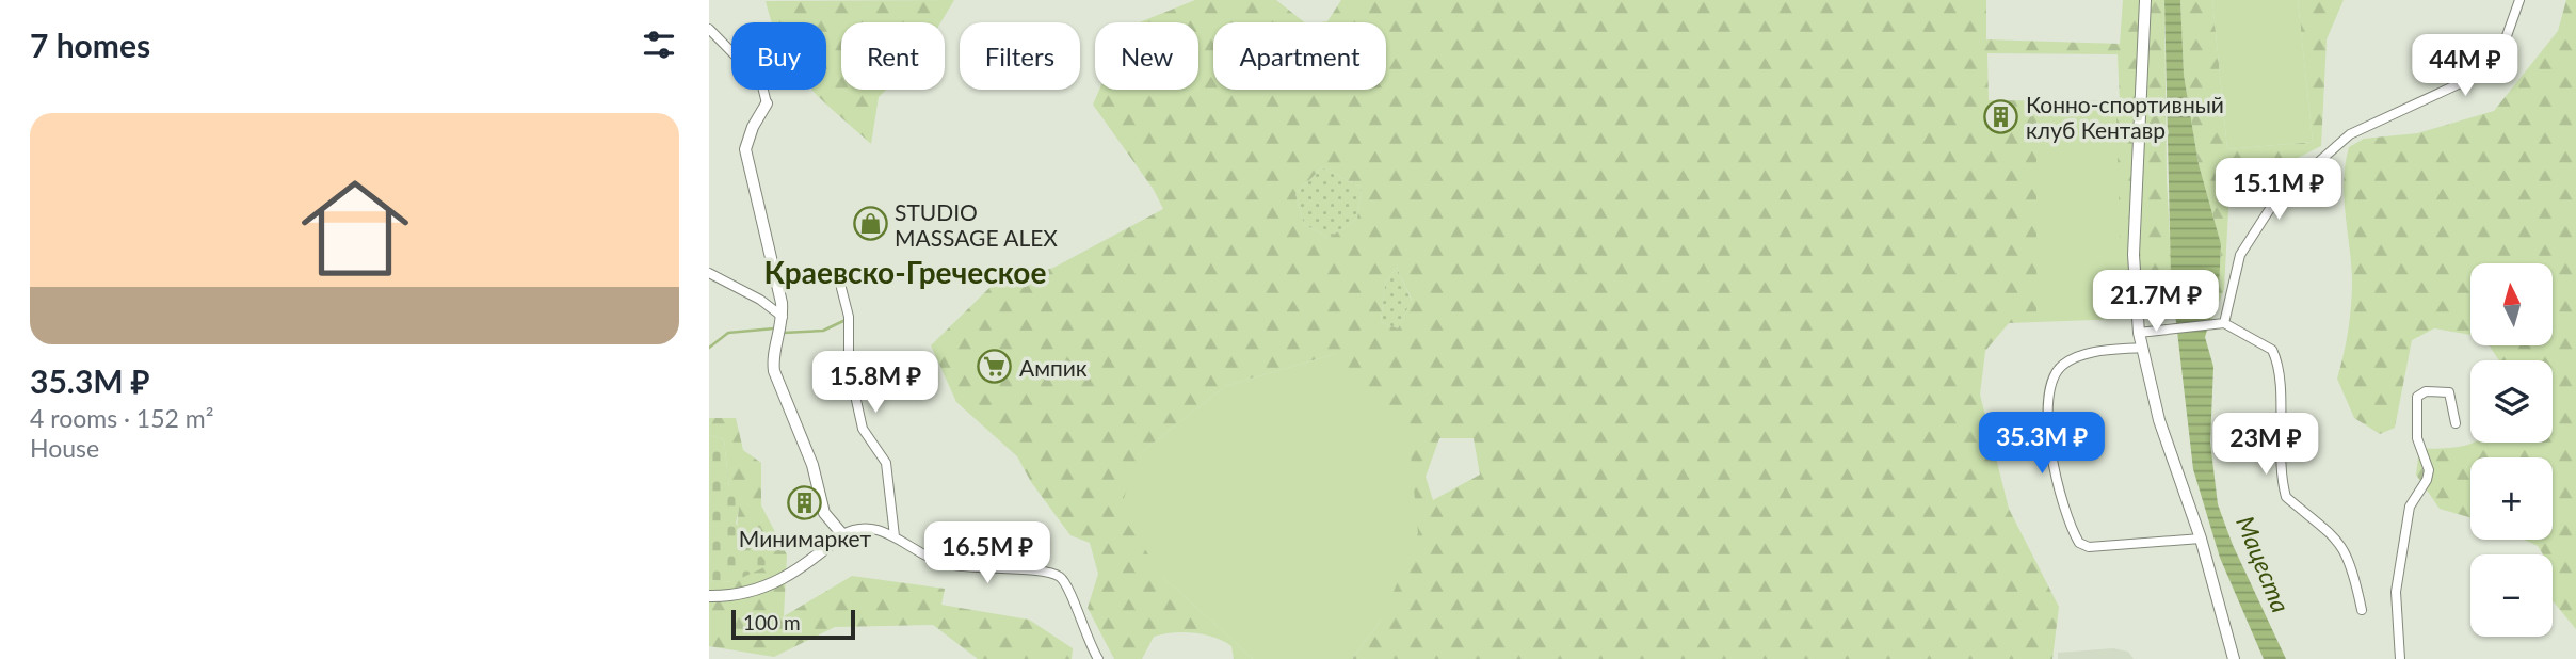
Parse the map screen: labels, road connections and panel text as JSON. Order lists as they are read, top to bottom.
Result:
{
  "districts": ["Краевско-Греческое"],
  "water": ["Мацеста"],
  "places": {
    "building": ["Конно-спортивный клуб Кентавр", "Минимаркет"],
    "shop": ["STUDIO MASSAGE ALEX"],
    "supermarket": ["Ампик"]
  },
  "scale_bar": "100 m",
  "north": "top",
  "page": {
    "heading": "7 homes",
    "chip": [
      "Buy",
      "Rent",
      "Filters",
      "New",
      "Apartment"
    ],
    "price": [
      "44M ₽",
      "15.1M ₽",
      "21.7M ₽",
      "15.8M ₽",
      "35.3M ₽",
      "23M ₽",
      "16.5M ₽"
    ],
    "list": [
      {
        "name": "35.3M ₽",
        "note": "4 rooms · 152 m² · House"
      }
    ],
    "map_buttons": ["+", "−"],
    "scale": "100 m"
  }
}
